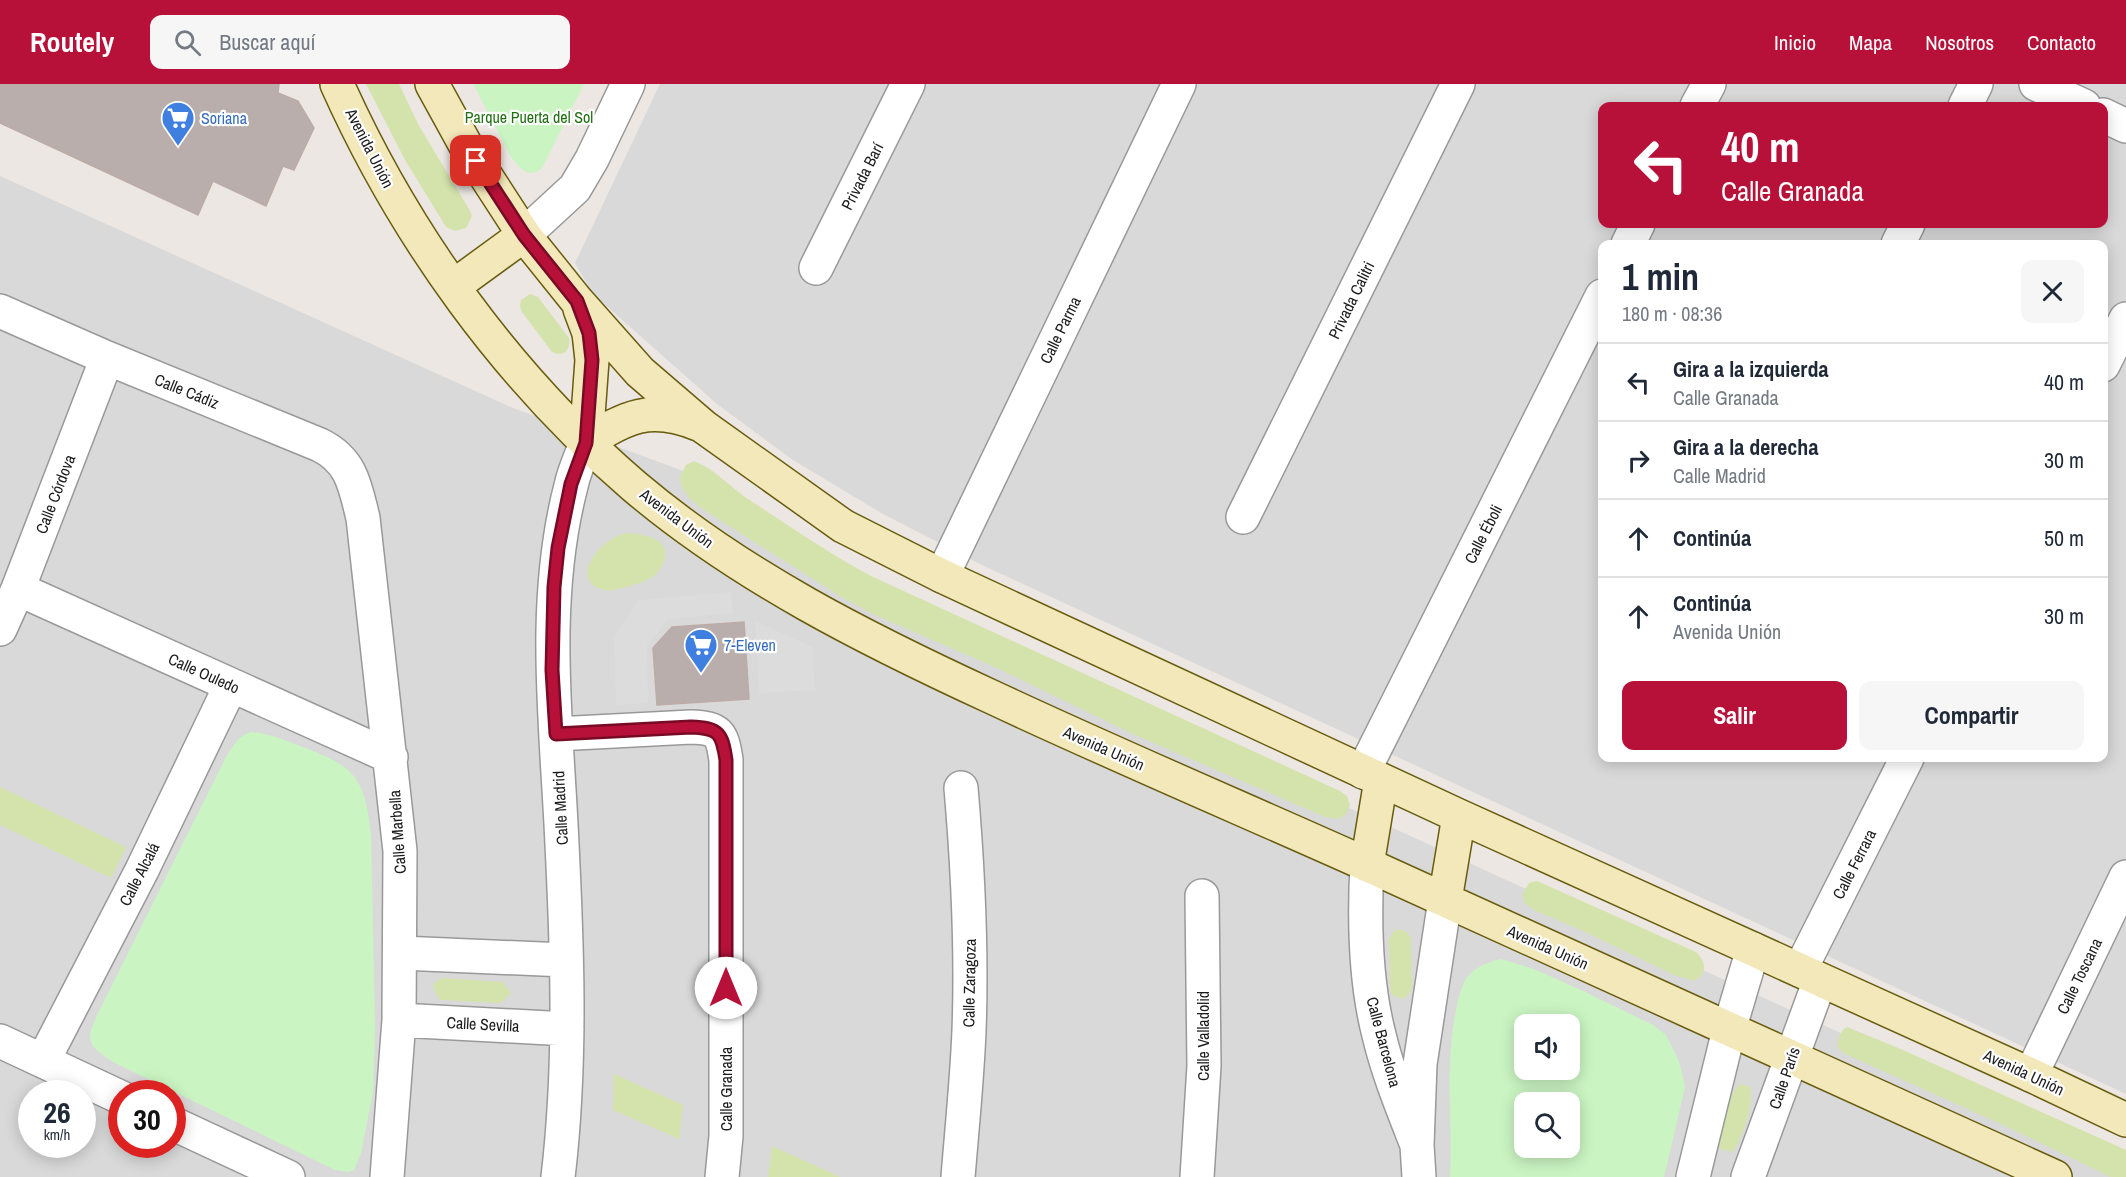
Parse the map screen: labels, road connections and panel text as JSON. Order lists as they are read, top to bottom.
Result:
{
  "streets": {
    "street": [
      "Avenida Unión",
      "Privada Barí",
      "Privada Calitri",
      "Calle Parma",
      "Calle Cádiz",
      "Calle Córdova",
      "Calle Éboli",
      "Calle Ouledo",
      "Calle Madrid",
      "Calle Marbella",
      "Calle Ferrara",
      "Calle Alcalá",
      "Calle Toscana",
      "Calle Zaragoza",
      "Calle Sevilla",
      "Calle Valladolid",
      "Calle Barcelona",
      "Calle París",
      "Calle Granada"
    ]
  },
  "crossings": [
    ["Avenida Unión", "Calle Parma"],
    ["Avenida Unión", "Calle Éboli"],
    ["Avenida Unión", "Calle Madrid"],
    ["Avenida Unión", "Calle Ferrara"],
    ["Avenida Unión", "Calle Toscana"],
    ["Avenida Unión", "Calle Barcelona"],
    ["Avenida Unión", "Calle París"],
    ["Calle Cádiz", "Calle Córdova"],
    ["Calle Cádiz", "Calle Marbella"],
    ["Calle Córdova", "Calle Ouledo"],
    ["Calle Ouledo", "Calle Marbella"],
    ["Calle Ouledo", "Calle Alcalá"],
    ["Calle Madrid", "Calle Sevilla"],
    ["Calle Madrid", "Calle Granada"],
    ["Calle Marbella", "Calle Sevilla"],
    ["Calle Ferrara", "Calle París"]
  ],
  "parks": ["Parque Puerta del Sol"],
  "places": {
    "supermarket": ["Soriana", "7-Eleven"]
  },
  "page": {
    "header": "Routely",
    "search": "Buscar aquí",
    "nav": [
      "Inicio",
      "Mapa",
      "Nosotros",
      "Contacto"
    ],
    "turn": ["40 m", "Calle Granada"],
    "heading": ["1 min", "180 m · 08:36"],
    "list": [
      {
        "name": "Gira a la izquierda",
        "note": "Calle Granada",
        "value": "40 m"
      },
      {
        "name": "Gira a la derecha",
        "note": "Calle Madrid",
        "value": "30 m"
      },
      {
        "name": "Continúa",
        "value": "50 m"
      },
      {
        "name": "Continúa",
        "note": "Avenida Unión",
        "value": "30 m"
      }
    ],
    "buttons": ["Salir", "Compartir"],
    "speed": "26 km/h",
    "limit": "30"
  }
}
